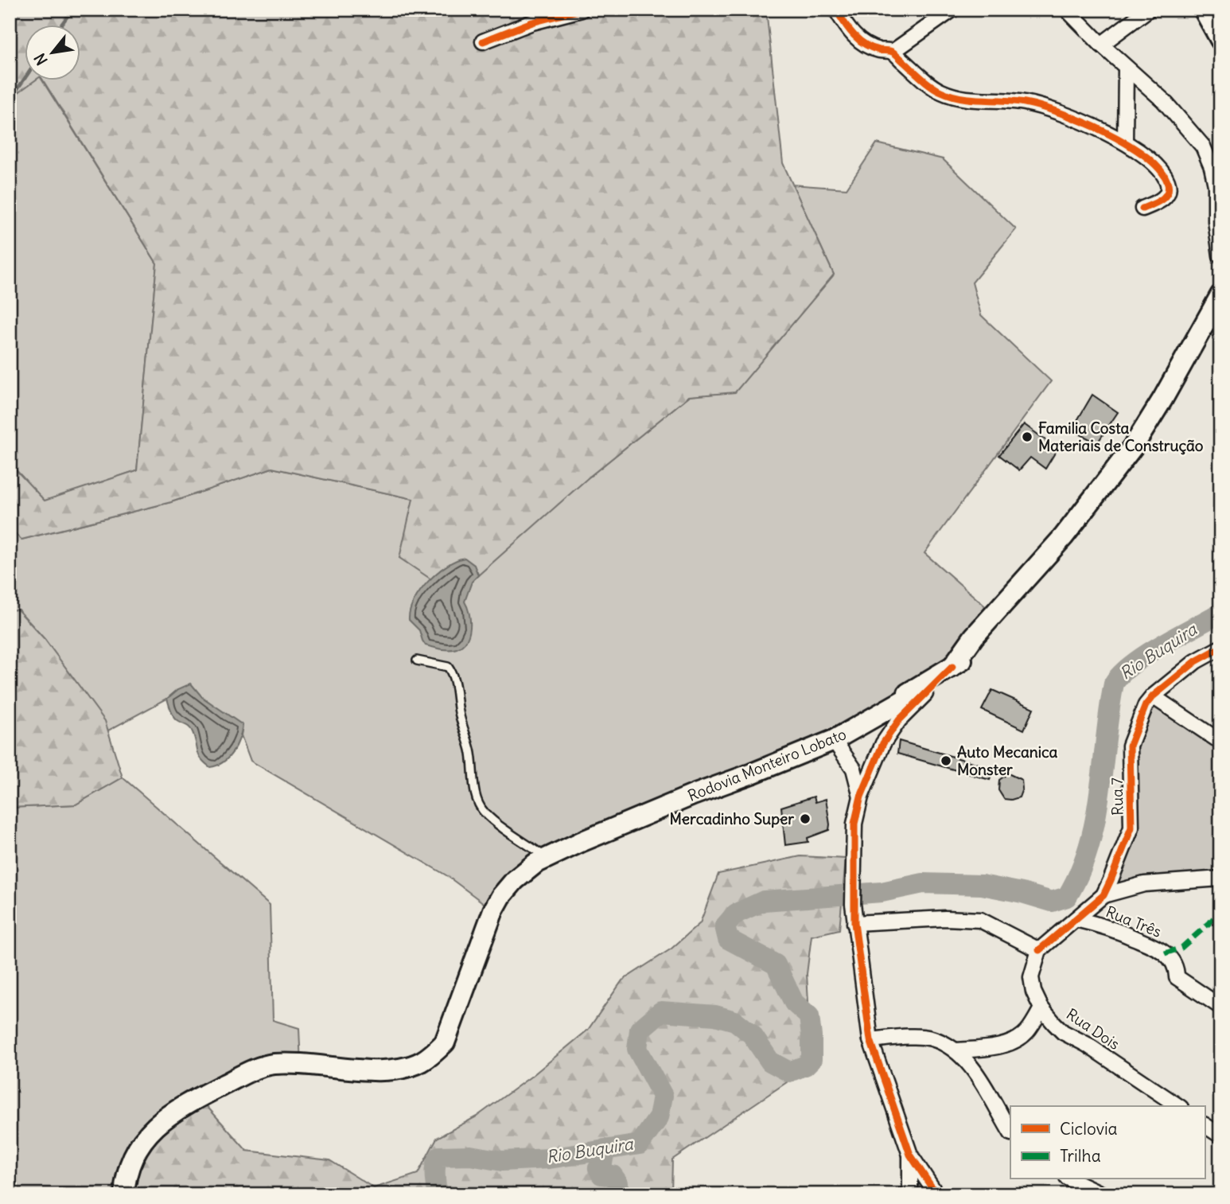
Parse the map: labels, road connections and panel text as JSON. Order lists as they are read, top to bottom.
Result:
{
  "streets": {
    "main road": ["Rodovia Monteiro Lobato"],
    "street": ["Rua 7", "Rua Três", "Rua Dois"]
  },
  "crossings": [
    ["Rua 7", "Rua Três"],
    ["Rua 7", "Rua Dois"]
  ],
  "water": ["Rio Buquira"],
  "places": ["Familia Costa Materiais de Construção", "Auto Mecanica Monster", "Mercadinho Super"],
  "legend": ["Ciclovia", "Trilha"],
  "north": "bottom left"
}
